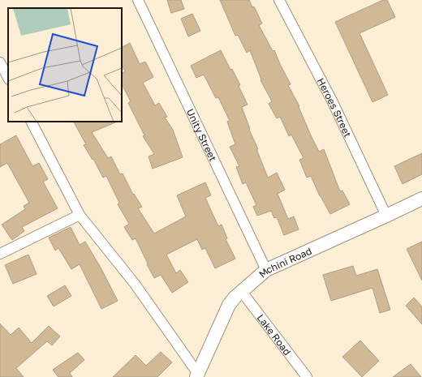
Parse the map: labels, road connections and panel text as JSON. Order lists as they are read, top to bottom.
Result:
{
  "streets": {
    "street": [
      "Heroes Street",
      "Unity Street",
      "Mchini Road",
      "Lake Road"
    ]
  },
  "crossings": [
    ["Heroes Street", "Mchini Road"],
    ["Unity Street", "Mchini Road"],
    ["Mchini Road", "Lake Road"]
  ]
}
